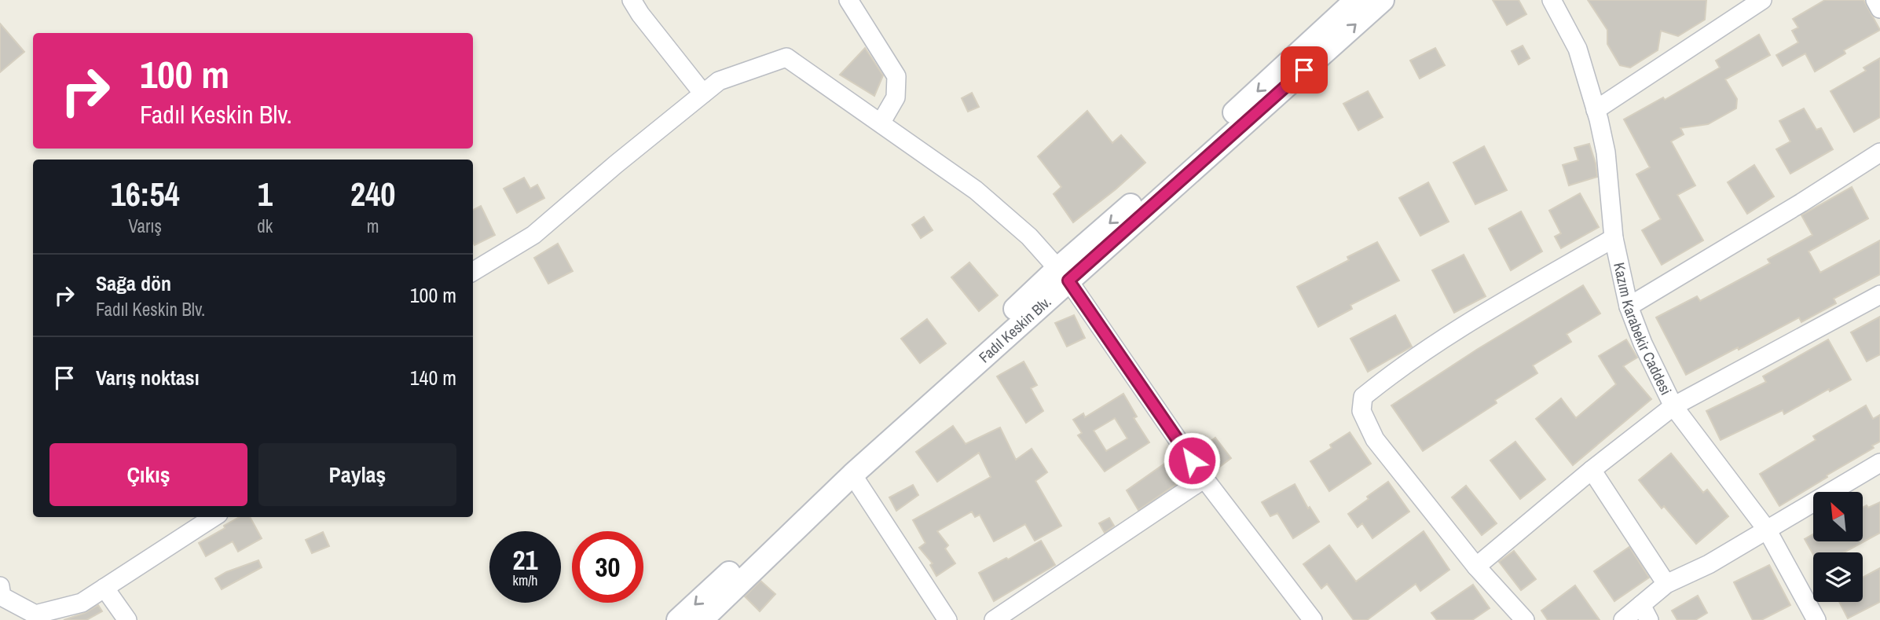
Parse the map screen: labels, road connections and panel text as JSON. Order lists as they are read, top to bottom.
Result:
{
  "streets": {
    "street": ["Kazım Karabekir Caddesi", "Fadıl Keskin Blv."]
  },
  "north": "top left",
  "page": {
    "turn": ["100 m", "Fadıl Keskin Blv."],
    "eta": [
      "16:54",
      "Varış",
      "1",
      "dk",
      "240",
      "m"
    ],
    "list": [
      {
        "name": "Sağa dön",
        "note": "Fadıl Keskin Blv.",
        "value": "100 m"
      },
      {
        "name": "Varış noktası",
        "value": "140 m"
      }
    ],
    "buttons": ["Çıkış", "Paylaş"],
    "speed": "21 km/h",
    "limit": "30"
  }
}
